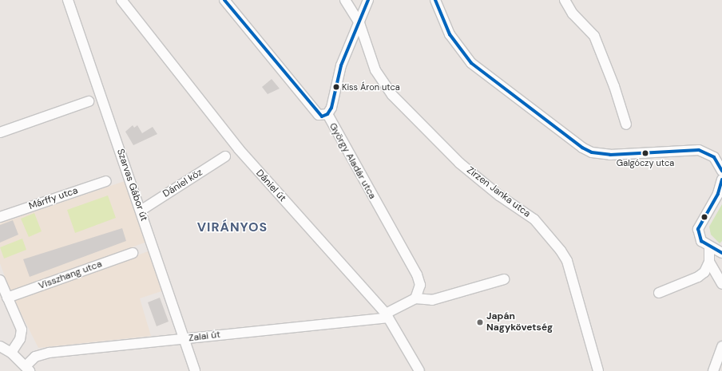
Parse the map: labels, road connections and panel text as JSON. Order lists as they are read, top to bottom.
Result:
{
  "streets": {
    "street": [
      "György Aladár utca",
      "Dániel köz",
      "Szarvas Gábor út",
      "Dániel út",
      "Zirzen Janka utca",
      "Márffy utca",
      "Visszhang utca",
      "Zalai út"
    ]
  },
  "crossings": [
    ["György Aladár utca", "Zirzen Janka utca"],
    ["György Aladár utca", "Zalai út"],
    ["Dániel köz", "Szarvas Gábor út"],
    ["Szarvas Gábor út", "Zalai út"],
    ["Dániel út", "Zalai út"]
  ],
  "districts": ["VIRÁNYOS"],
  "places": ["Kiss Áron utca", "Galgóczy utca", "Japán Nagykövetség"]
}
